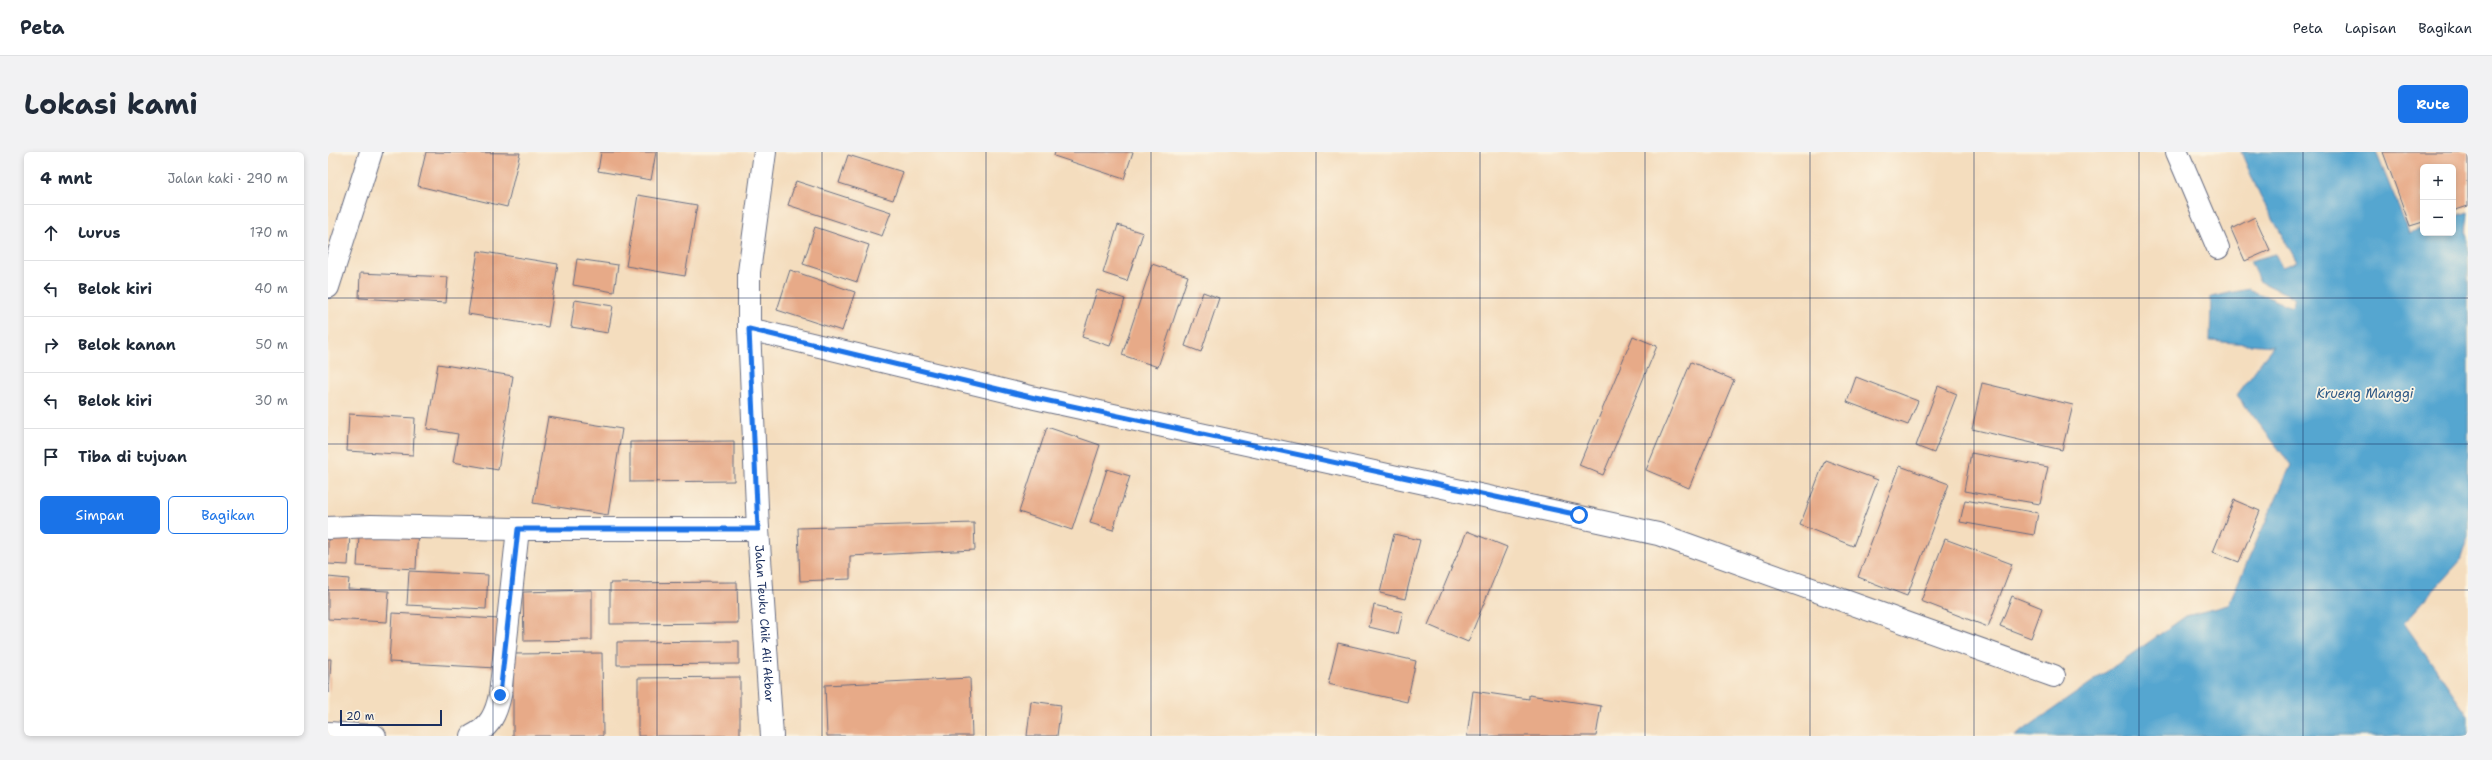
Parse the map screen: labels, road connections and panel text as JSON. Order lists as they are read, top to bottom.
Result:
{
  "streets": {
    "street": ["Jalan Teuku Chik Ali Akbar"]
  },
  "water": ["Krueng Manggi"],
  "scale_bar": "20 m",
  "page": {
    "header": "Peta",
    "nav": ["Peta", "Lapisan", "Bagikan"],
    "title": "Lokasi kami",
    "buttons": [
      "Rute",
      ["Simpan", "Bagikan"]
    ],
    "heading": ["4 mnt", "Jalan kaki · 290 m"],
    "map_buttons": ["+", "−"],
    "list": [
      ["Lurus", "170 m"],
      ["Belok kiri", "40 m"],
      ["Belok kanan", "50 m"],
      ["Belok kiri", "30 m"],
      "Tiba di tujuan"
    ],
    "scale": "20 m"
  }
}
